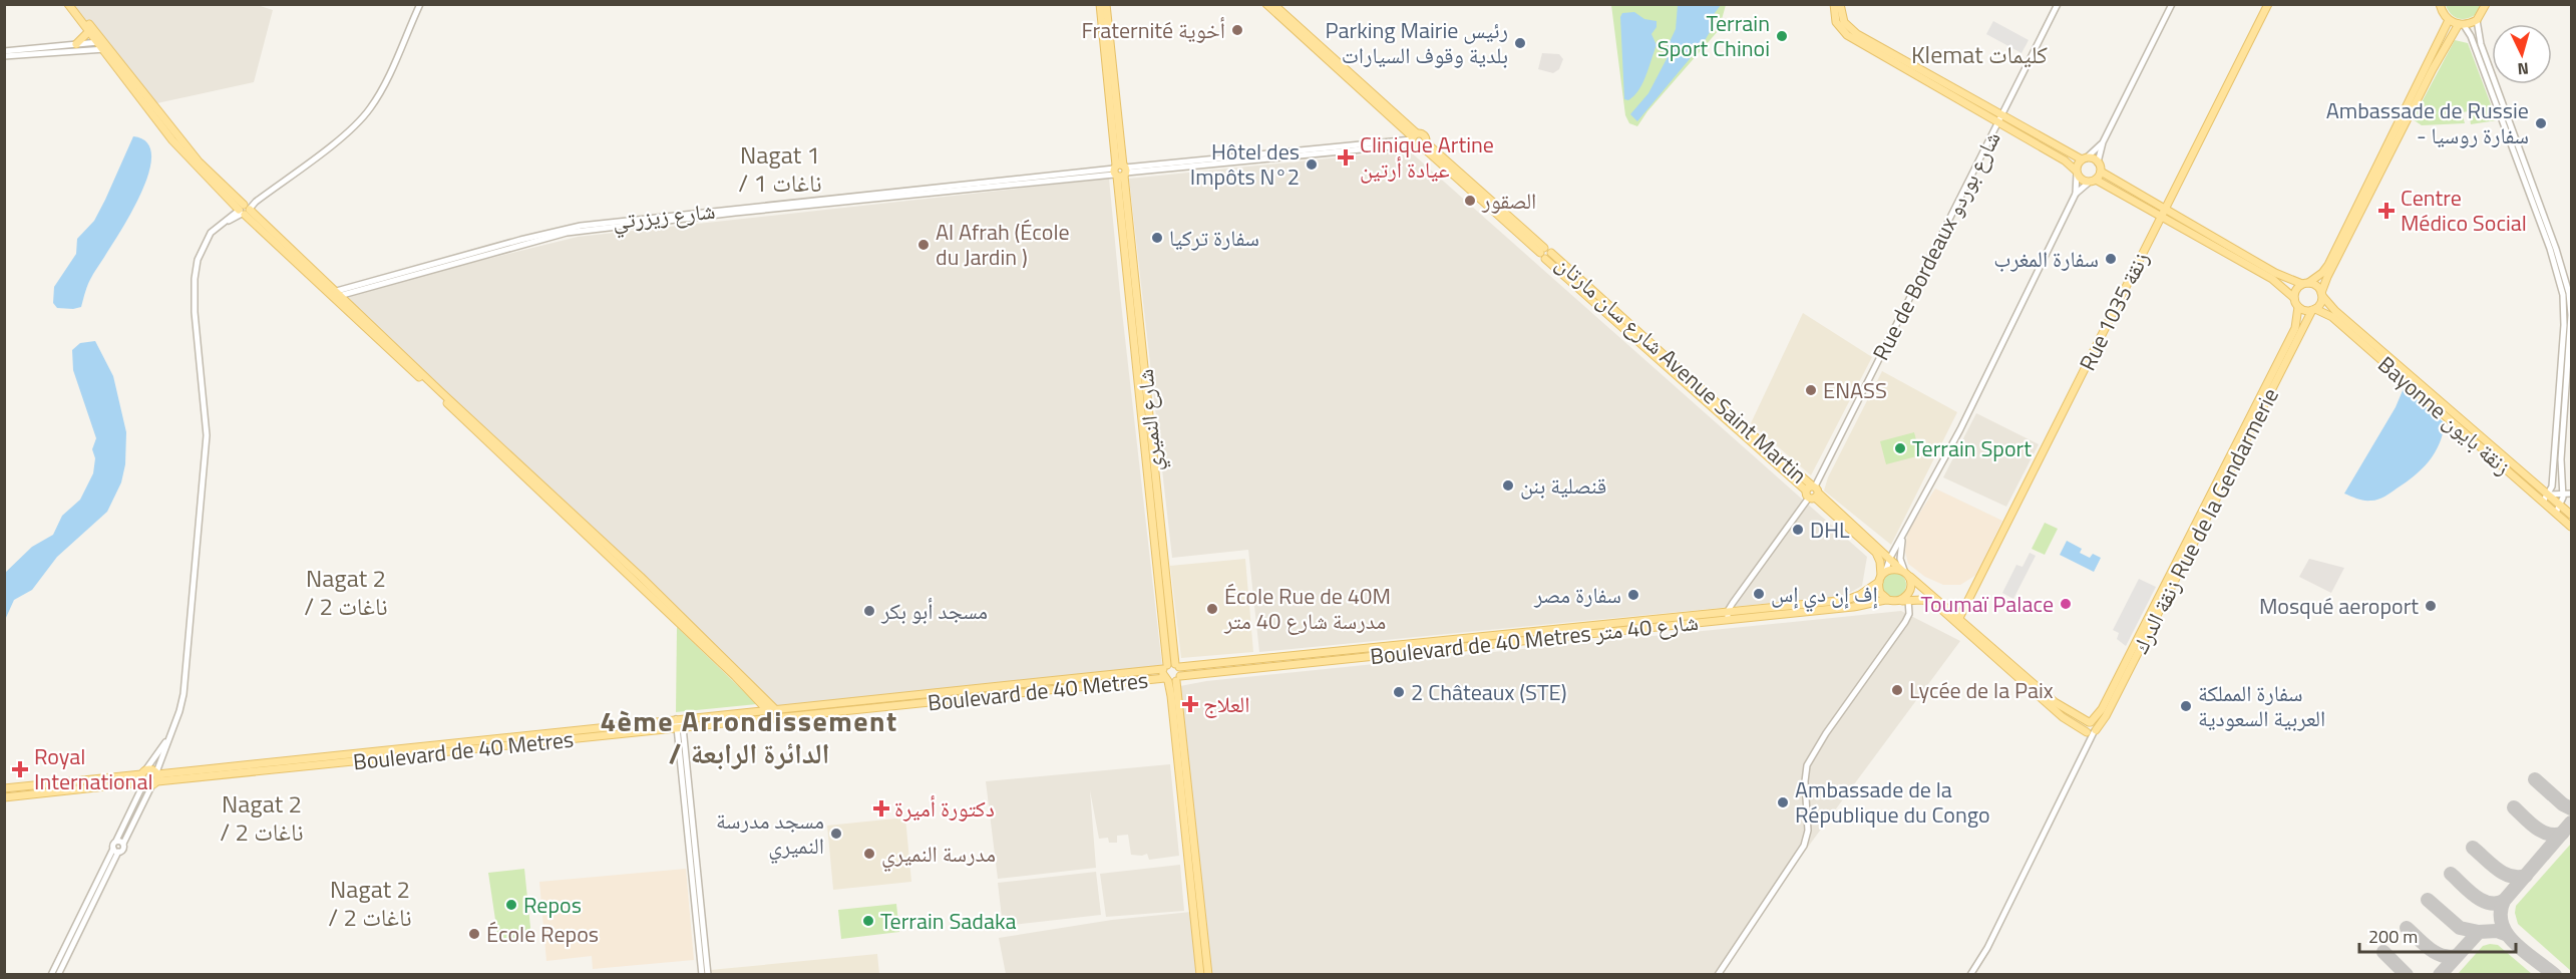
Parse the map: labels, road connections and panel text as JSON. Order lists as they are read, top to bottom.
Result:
{
  "streets": {
    "main road": [
      "Rue 1035 زنقة",
      "شارع سان مارتان Avenue Saint Martin",
      "Bayonne زنقة بايون",
      "شارع النميري",
      "زنقة الدرك Rue de la Gendarmerie",
      "Boulevard de 40 Metres شارع 40 متر",
      "Boulevard de 40 Metres"
    ],
    "street": ["شارع زيزرتي", "Rue de Bordeaux شارع بوردو"]
  },
  "crossings": [
    ["شارع زيزرتي", "شارع سان مارتان Avenue Saint Martin"],
    ["شارع زيزرتي", "شارع النميري"],
    ["Rue de Bordeaux شارع بوردو", "شارع سان مارتان Avenue Saint Martin"],
    ["Rue de Bordeaux شارع بوردو", "Boulevard de 40 Metres شارع 40 متر"],
    ["Rue 1035 زنقة", "شارع سان مارتان Avenue Saint Martin"],
    ["شارع سان مارتان Avenue Saint Martin", "زنقة الدرك Rue de la Gendarmerie"],
    ["شارع سان مارتان Avenue Saint Martin", "Boulevard de 40 Metres شارع 40 متر"],
    ["Bayonne زنقة بايون", "زنقة الدرك Rue de la Gendarmerie"],
    ["شارع النميري", "Boulevard de 40 Metres شارع 40 متر"],
    ["شارع النميري", "Boulevard de 40 Metres"],
    ["Boulevard de 40 Metres شارع 40 متر", "Boulevard de 40 Metres"]
  ],
  "districts": [
    "Klemat كليمات",
    "Nagat 1 / ناغات 1",
    "Nagat 2 / ناغات 2",
    "4ème Arrondissement / الدائرة الرابعة",
    "Nagat 2 / ناغات 2",
    "Nagat 2 / ناغات 2"
  ],
  "places": {
    "other": [
      "Fraternité أخوية",
      "Terrain Sport Chinoi",
      "Parking Mairie رئيس بلدية وقوف السيارات",
      "Ambassade de Russie - سفارة روسيا",
      "Hôtel des Impôts N°2",
      "الصقور",
      "سفارة تركيا",
      "Al Afrah (École du Jardin )",
      "سفارة المغرب",
      "ENASS",
      "Terrain Sport",
      "قنصلية بنن",
      "DHL",
      "إف إن دي إس",
      "سفارة مصر",
      "Toumaï Palace",
      "Mosqué aeroport",
      "École Rue de 40M مدرسة شارع 40 متر",
      "مسجد أبو بكر",
      "Lycée de la Paix",
      "2 Châteaux (STE)",
      "سفارة المملكة العربية السعودية",
      "Ambassade de la République du Congo",
      "مسجد مدرسة النميري",
      "مدرسة النميري",
      "Repos",
      "Terrain Sadaka",
      "École Repos"
    ],
    "health": [
      "Clinique Artine عيادة أرتين",
      "Centre Médico Social",
      "العلاج",
      "Royal International",
      "دكتورة أميرة"
    ]
  },
  "scale_bar": "200 m",
  "north": "bottom"
}
